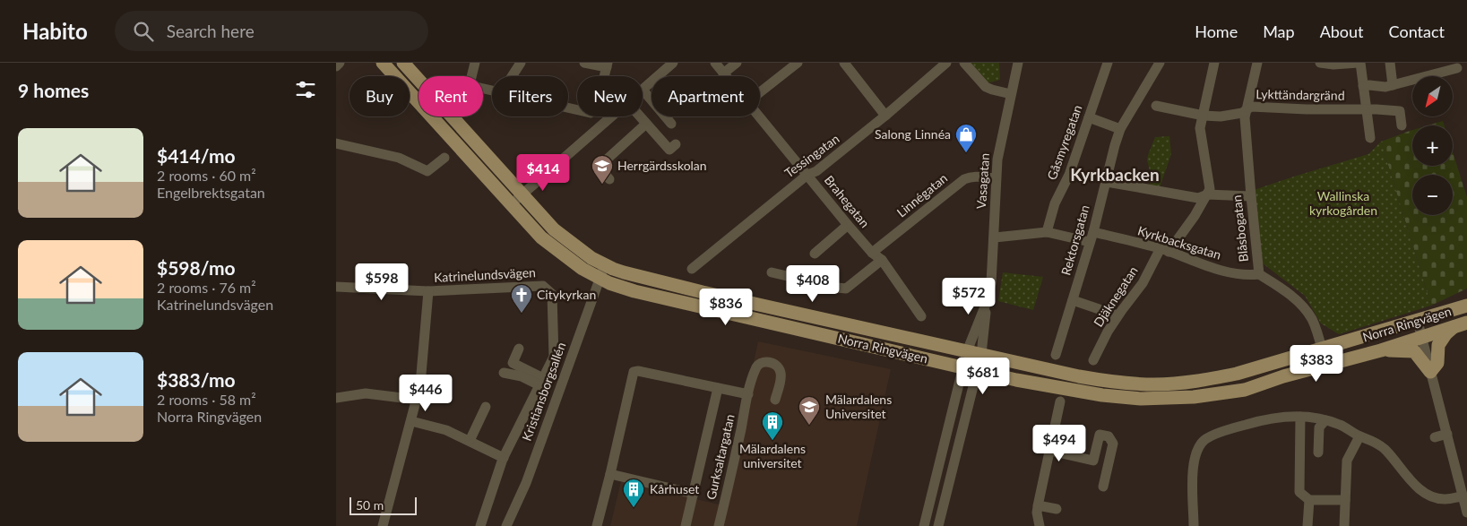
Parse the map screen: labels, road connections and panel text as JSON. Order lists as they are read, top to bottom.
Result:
{
  "streets": {
    "main road": ["Norra Ringvägen"],
    "street": [
      "Lykttändargränd",
      "Gåsmyregatan",
      "Tessingatan",
      "Vasagatan",
      "Linnégatan",
      "Brahegatan",
      "Blåsbogatan",
      "Rektorsgatan",
      "Kyrkbacksgatan",
      "Katrinelundsvägen",
      "Djäknegatan",
      "Kristiansborgsallén",
      "Gurksaltargatan"
    ]
  },
  "crossings": [
    ["Lykttändargränd", "Blåsbogatan"],
    ["Gåsmyregatan", "Kyrkbacksgatan"],
    ["Tessingatan", "Brahegatan"],
    ["Vasagatan", "Linnégatan"],
    ["Vasagatan", "Kyrkbacksgatan"],
    ["Vasagatan", "Norra Ringvägen"],
    ["Linnégatan", "Brahegatan"],
    ["Blåsbogatan", "Kyrkbacksgatan"],
    ["Blåsbogatan", "Norra Ringvägen"],
    ["Rektorsgatan", "Kyrkbacksgatan"],
    ["Kyrkbacksgatan", "Djäknegatan"],
    ["Katrinelundsvägen", "Kristiansborgsallén"],
    ["Norra Ringvägen", "Kristiansborgsallén"]
  ],
  "districts": ["Kyrkbacken"],
  "parks": ["Wallinska kyrkogården"],
  "places": {
    "shop": ["Salong Linnéa"],
    "school or university": ["Herrgärdsskolan", "Mälardalens Universitet"],
    "church": ["Citykyrkan"],
    "building": ["Mälardalens universitet", "Kårhuset"]
  },
  "scale_bar": "50 m",
  "north": "bottom left",
  "page": {
    "header": "Habito",
    "search": "Search here",
    "nav": [
      "Home",
      "Map",
      "About",
      "Contact"
    ],
    "heading": "9 homes",
    "map_buttons": ["+", "−"],
    "chip": [
      "Buy",
      "Rent",
      "Filters",
      "New",
      "Apartment"
    ],
    "list": [
      {
        "name": "$414/mo",
        "note": "2 rooms · 60 m² · Engelbrektsgatan"
      },
      {
        "name": "$598/mo",
        "note": "2 rooms · 76 m² · Katrinelundsvägen"
      },
      {
        "name": "$383/mo",
        "note": "2 rooms · 58 m² · Norra Ringvägen"
      }
    ],
    "price": [
      "$414",
      "$598",
      "$408",
      "$572",
      "$836",
      "$383",
      "$681",
      "$446",
      "$494"
    ],
    "scale": "50 m"
  }
}
